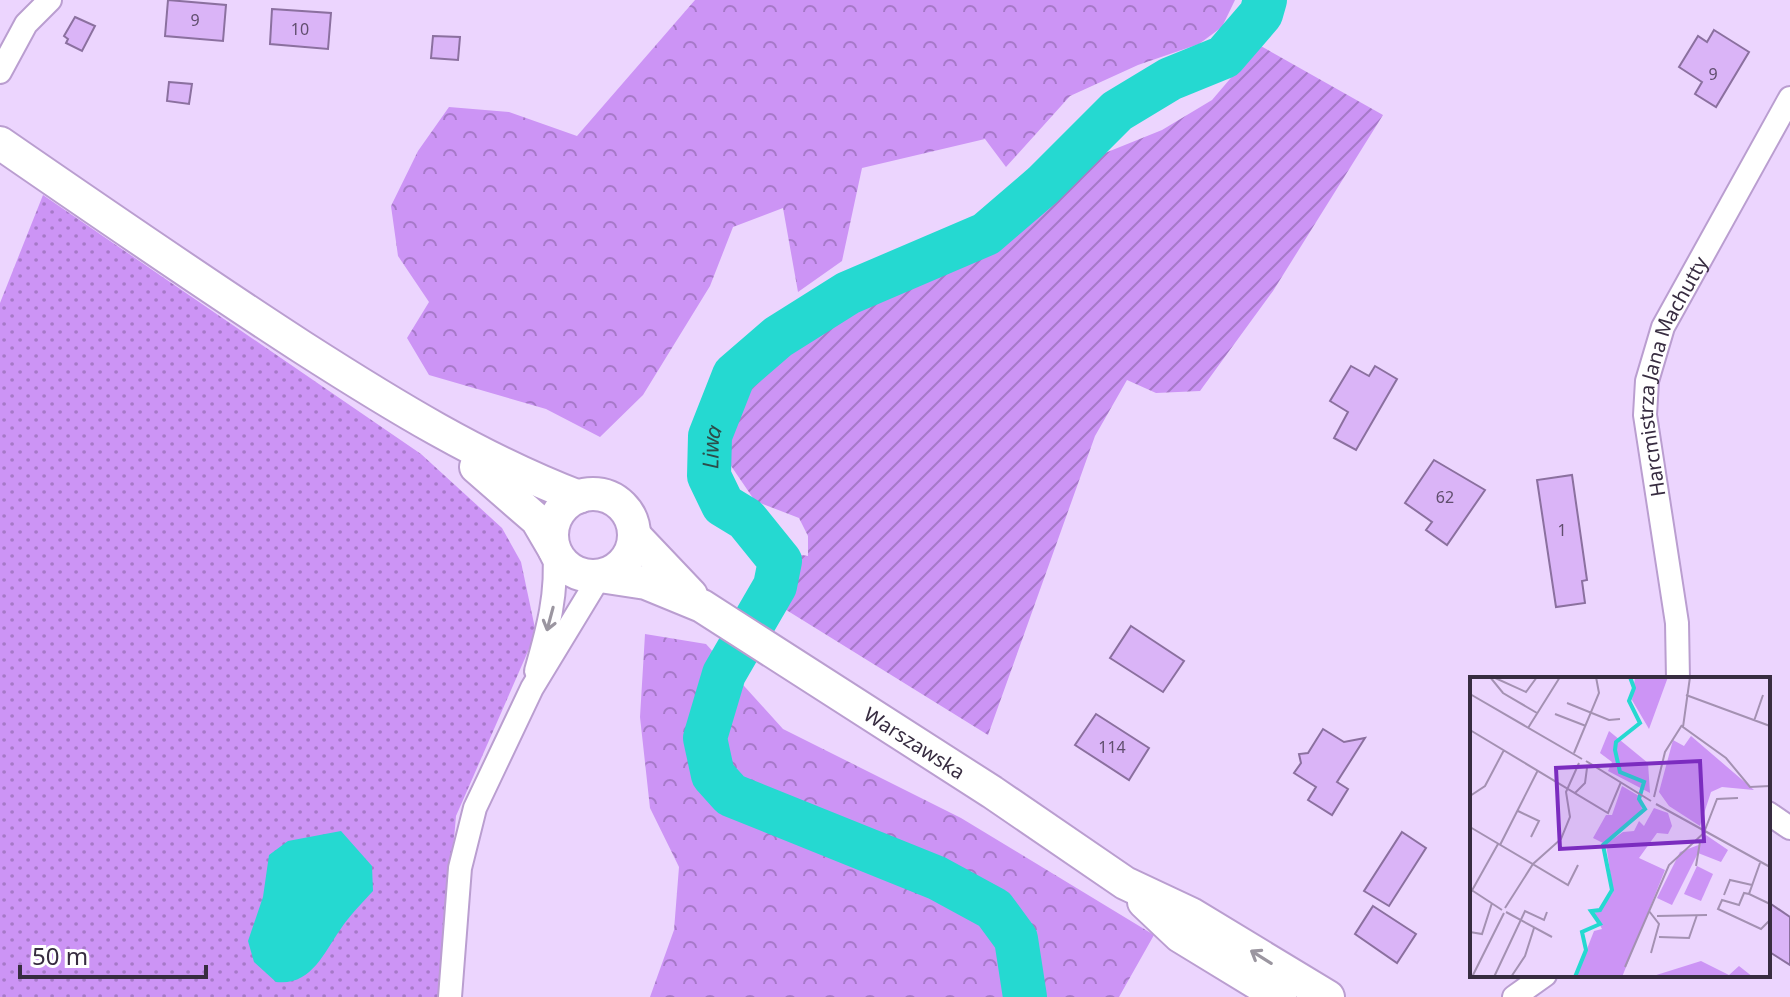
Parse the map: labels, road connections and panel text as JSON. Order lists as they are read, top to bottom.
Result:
{
  "streets": {
    "main road": ["Warszawska"],
    "street": ["Harcmistrza Jana Machutty"]
  },
  "water": ["Liwa"],
  "house_numbers": [
    "9",
    "10",
    "9",
    "62",
    "1",
    "114"
  ],
  "scale_bar": "50 m"
}
